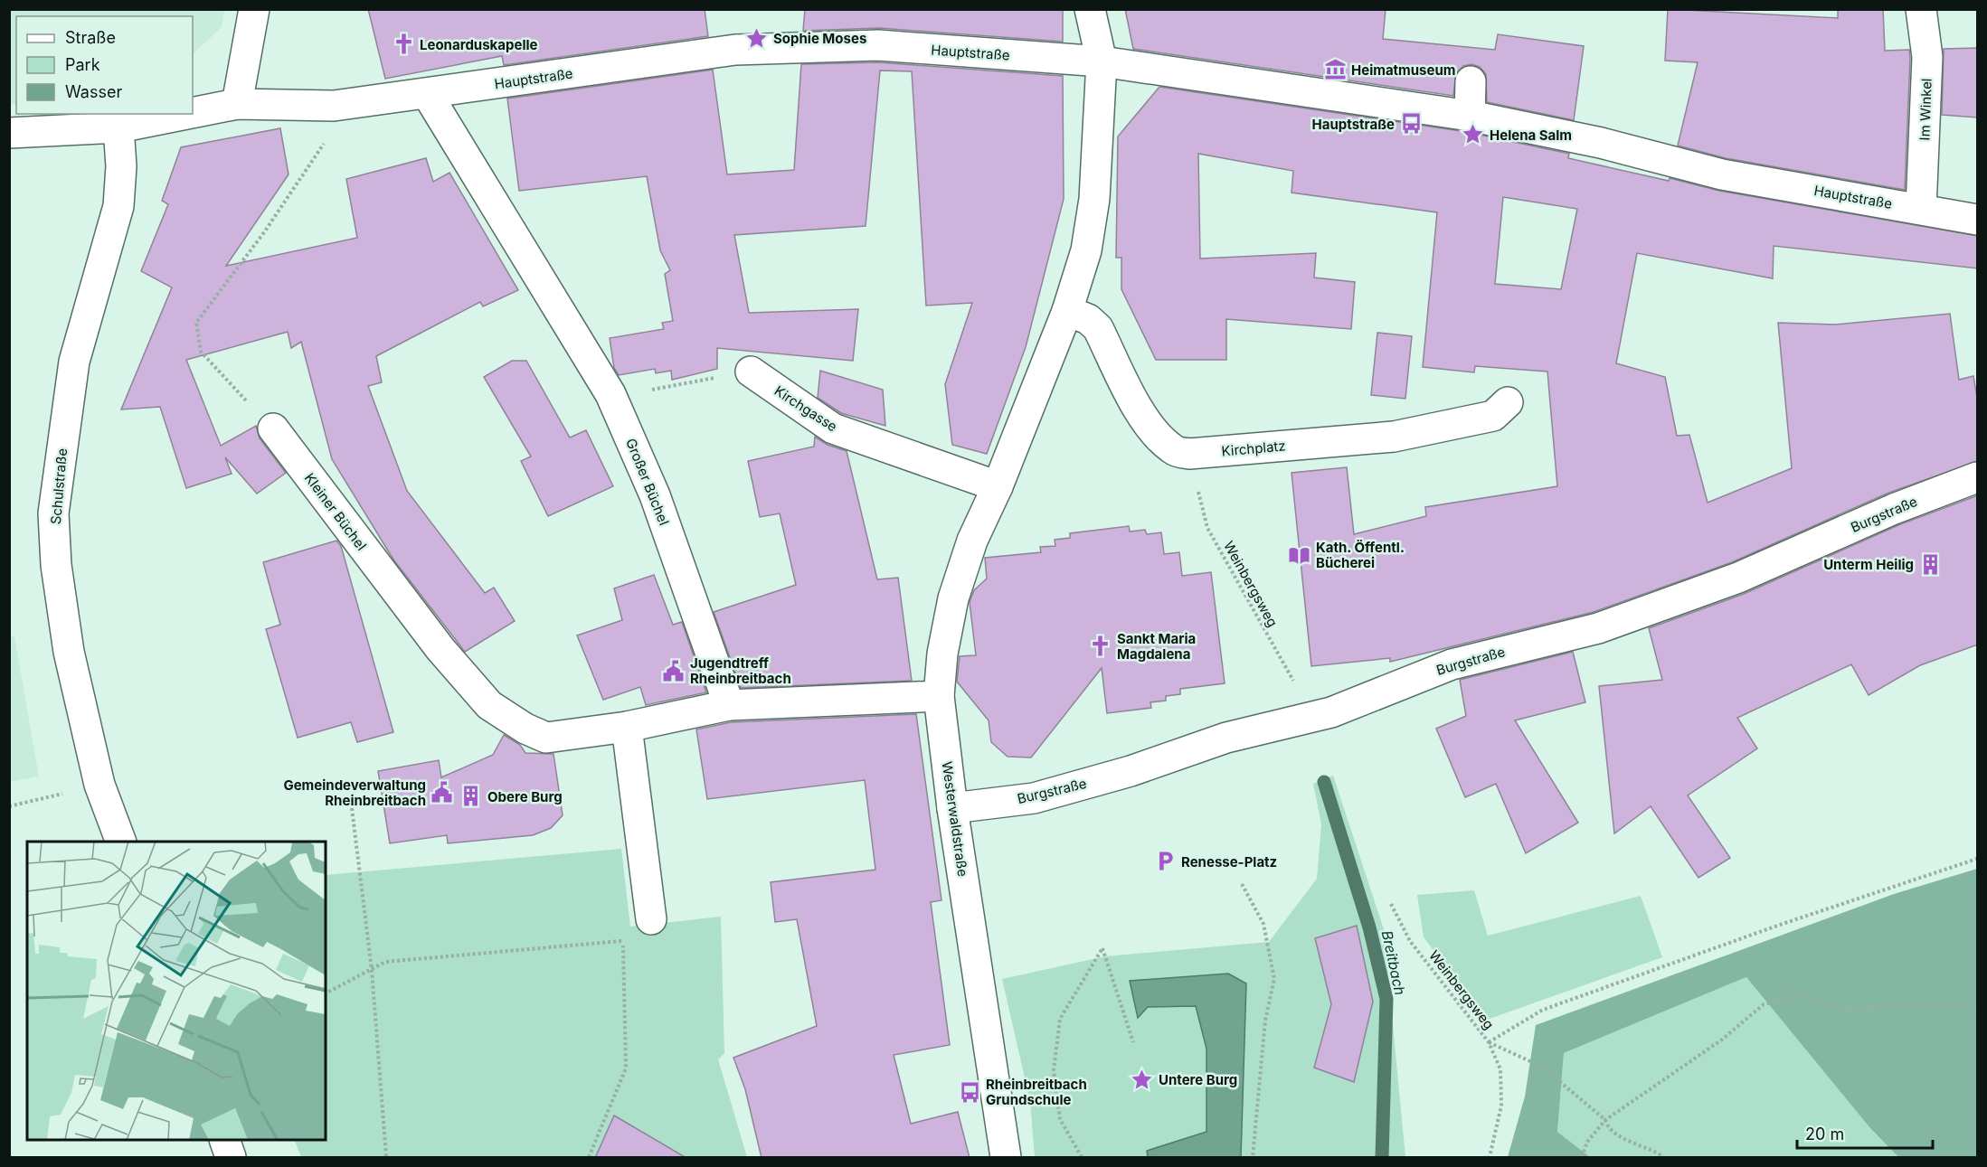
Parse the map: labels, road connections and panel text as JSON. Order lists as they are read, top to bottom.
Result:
{
  "streets": {
    "street": [
      "Hauptstraße",
      "Im Winkel",
      "Kirchgasse",
      "Kirchplatz",
      "Großer Büchel",
      "Schulstraße",
      "Kleiner Büchel",
      "Burgstraße",
      "Westerwaldstraße"
    ],
    "path": ["Weinbergsweg"]
  },
  "crossings": [
    ["Hauptstraße", "Im Winkel"],
    ["Hauptstraße", "Großer Büchel"],
    ["Hauptstraße", "Schulstraße"],
    ["Kirchgasse", "Westerwaldstraße"],
    ["Kirchplatz", "Weinbergsweg"],
    ["Großer Büchel", "Kleiner Büchel"],
    ["Burgstraße", "Weinbergsweg"],
    ["Burgstraße", "Westerwaldstraße"]
  ],
  "water": ["Breitbach"],
  "places": {
    "place": ["Sophie Moses", "Helena Salm", "Untere Burg"],
    "church": ["Leonarduskapelle", "Sankt Maria Magdalena"],
    "museum": ["Heimatmuseum"],
    "bus stop": ["Hauptstraße", "Rheinbreitbach Grundschule"],
    "library": ["Kath. Öffentl. Bücherei"],
    "building": ["Unterm Heilig", "Obere Burg"],
    "public building": ["Jugendtreff Rheinbreitbach", "Gemeindeverwaltung Rheinbreitbach"],
    "parking": ["Renesse-Platz"]
  },
  "legend": ["Straße", "Park", "Wasser"],
  "scale_bar": "20 m"
}
